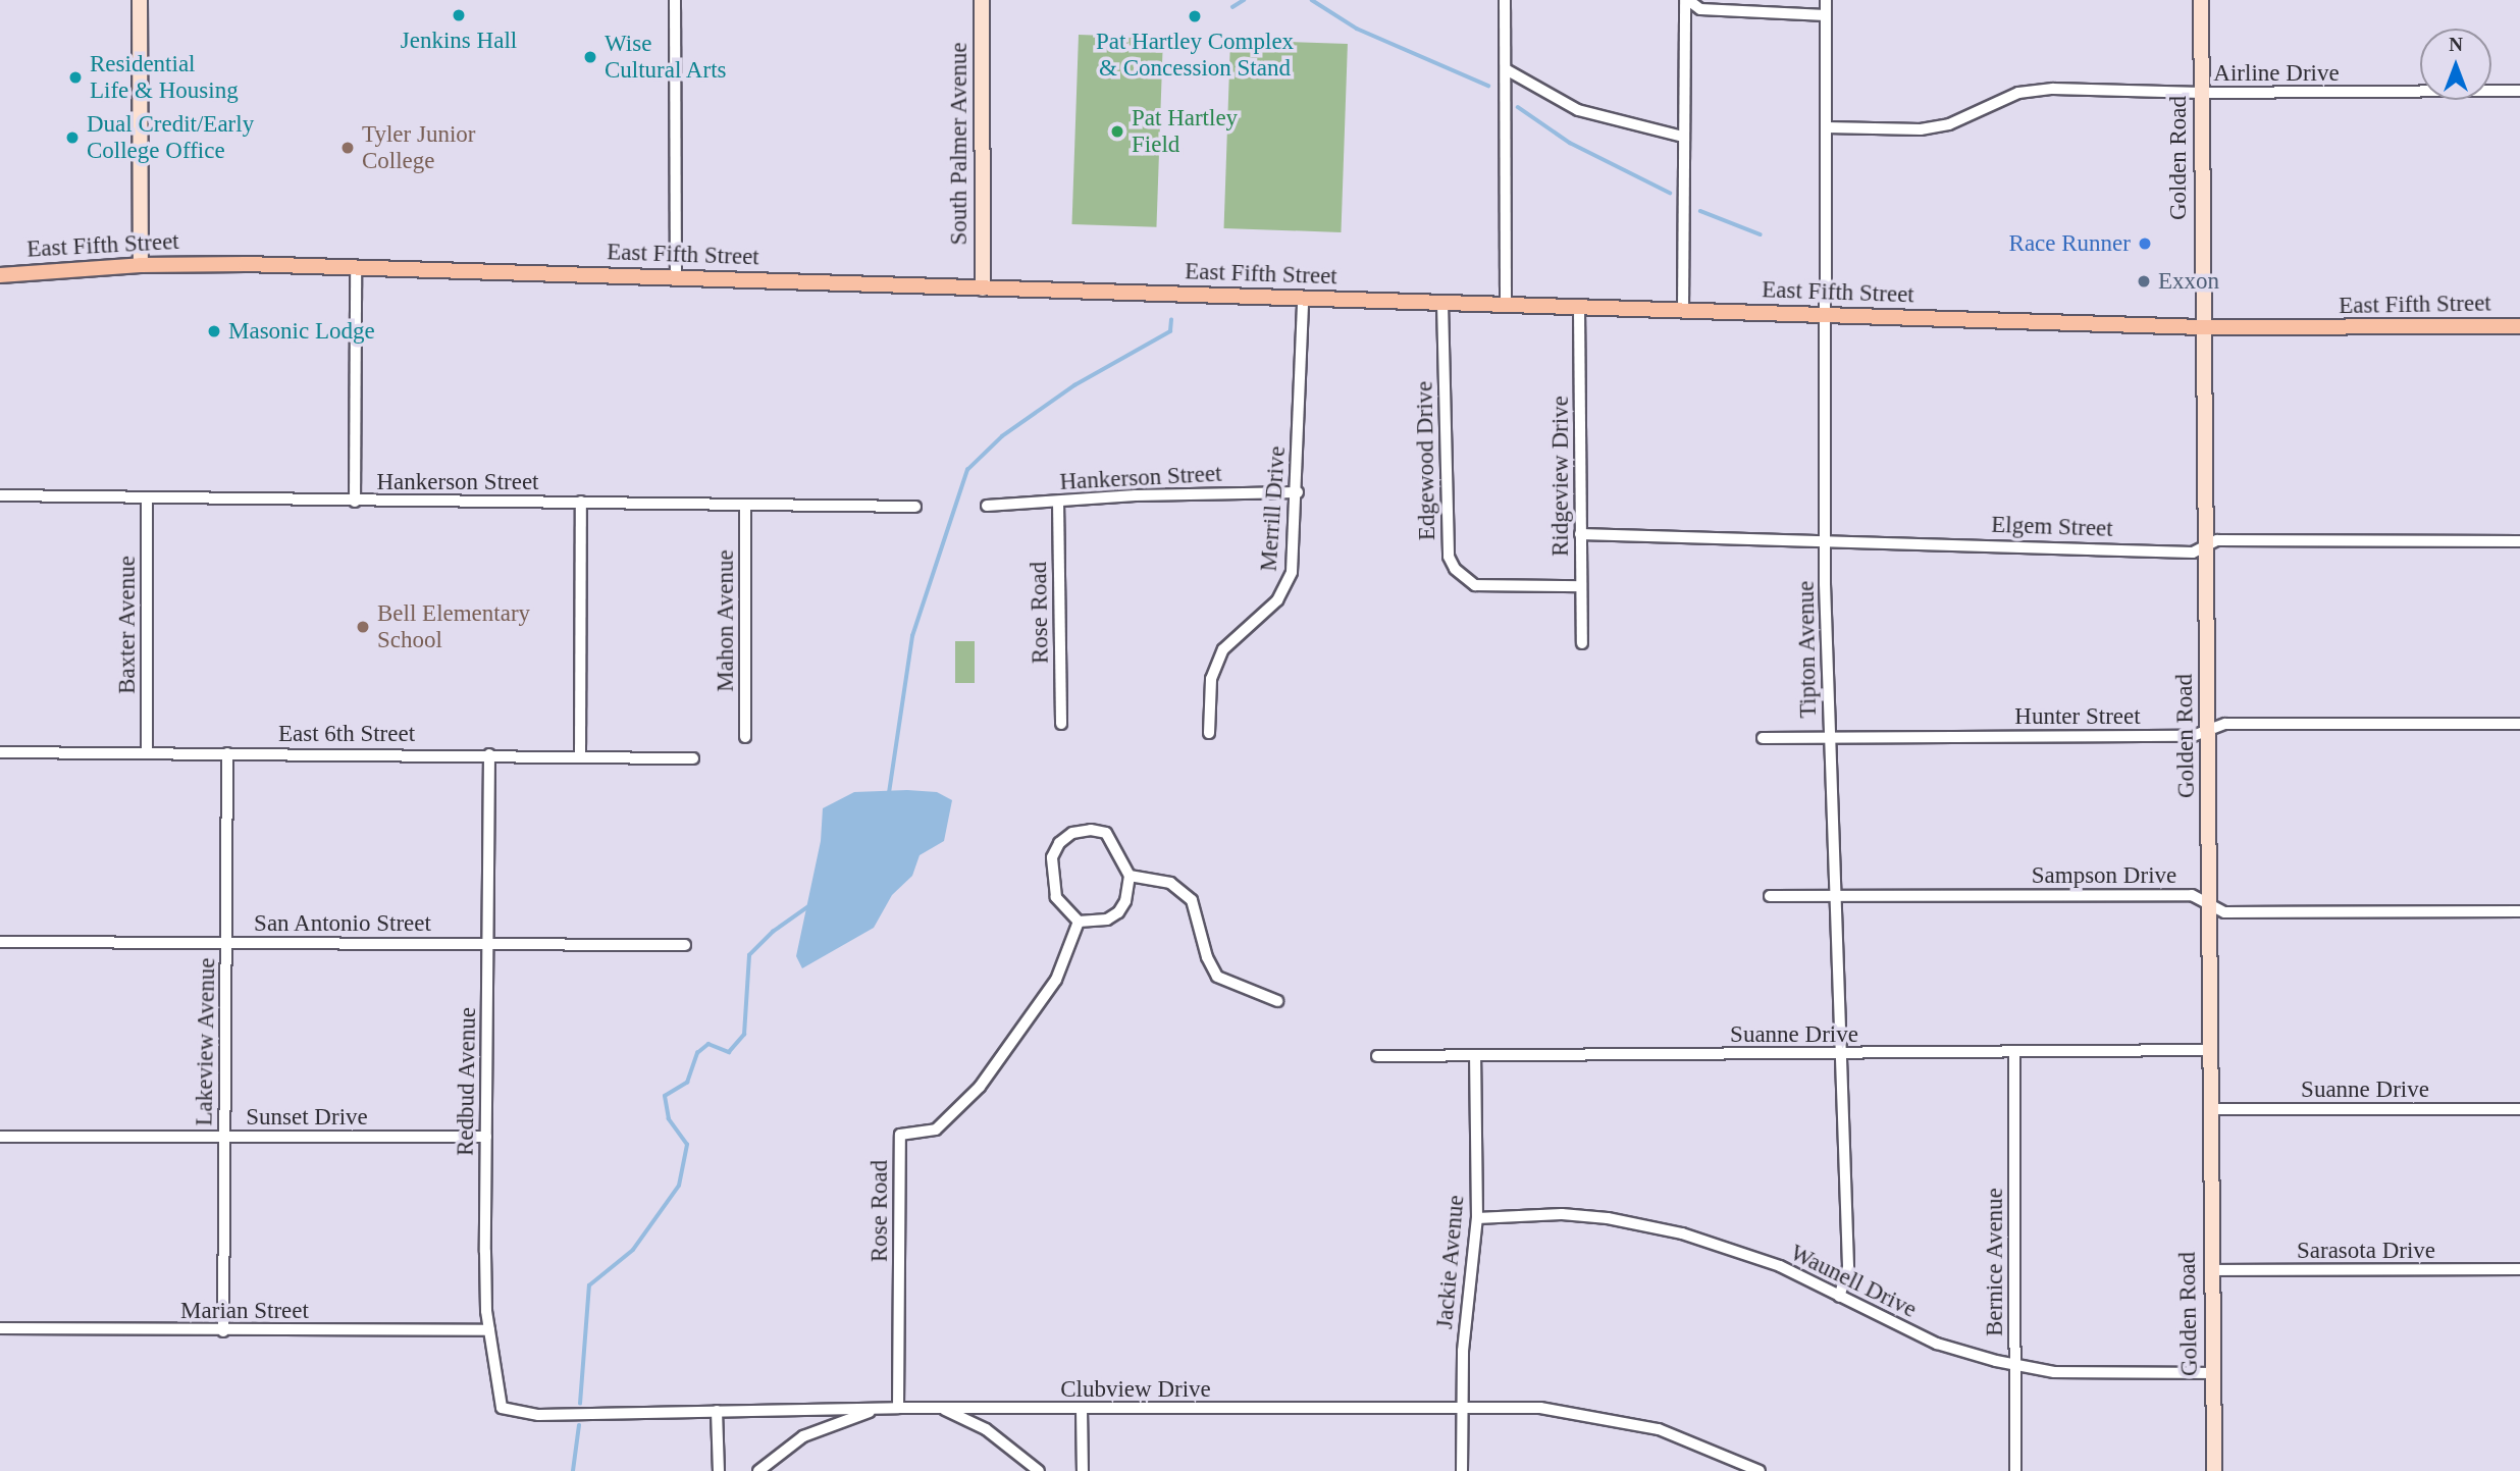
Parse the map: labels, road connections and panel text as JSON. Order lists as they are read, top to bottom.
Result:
{
  "streets": {
    "main road": ["East Fifth Street"],
    "street": [
      "Airline Drive",
      "South Palmer Avenue",
      "Golden Road",
      "Edgewood Drive",
      "Ridgeview Drive",
      "Hankerson Street",
      "Merrill Drive",
      "Elgem Street",
      "Rose Road",
      "Mahon Avenue",
      "Baxter Avenue",
      "Tipton Avenue",
      "Hunter Street",
      "East 6th Street",
      "Sampson Drive",
      "San Antonio Street",
      "Suanne Drive",
      "Lakeview Avenue",
      "Redbud Avenue",
      "Sunset Drive",
      "Sarasota Drive",
      "Jackie Avenue",
      "Bernice Avenue",
      "Waunell Drive",
      "Marian Street",
      "Clubview Drive"
    ]
  },
  "crossings": [
    ["Airline Drive", "Golden Road"],
    ["Airline Drive", "Tipton Avenue"],
    ["South Palmer Avenue", "East Fifth Street"],
    ["Golden Road", "East Fifth Street"],
    ["Golden Road", "Elgem Street"],
    ["Golden Road", "Hunter Street"],
    ["Golden Road", "Sampson Drive"],
    ["Golden Road", "Suanne Drive"],
    ["Golden Road", "Sarasota Drive"],
    ["Golden Road", "Waunell Drive"],
    ["East Fifth Street", "Edgewood Drive"],
    ["East Fifth Street", "Ridgeview Drive"],
    ["East Fifth Street", "Merrill Drive"],
    ["East Fifth Street", "Tipton Avenue"],
    ["Edgewood Drive", "Ridgeview Drive"],
    ["Ridgeview Drive", "Elgem Street"],
    ["Hankerson Street", "Merrill Drive"],
    ["Hankerson Street", "Rose Road"],
    ["Hankerson Street", "Mahon Avenue"],
    ["Hankerson Street", "Baxter Avenue"],
    ["Elgem Street", "Tipton Avenue"],
    ["Rose Road", "Clubview Drive"],
    ["Baxter Avenue", "East 6th Street"],
    ["Tipton Avenue", "Hunter Street"],
    ["Tipton Avenue", "Sampson Drive"],
    ["Tipton Avenue", "Suanne Drive"],
    ["Tipton Avenue", "Waunell Drive"],
    ["East 6th Street", "Lakeview Avenue"],
    ["East 6th Street", "Redbud Avenue"],
    ["San Antonio Street", "Lakeview Avenue"],
    ["San Antonio Street", "Redbud Avenue"],
    ["Suanne Drive", "Jackie Avenue"],
    ["Suanne Drive", "Bernice Avenue"],
    ["Lakeview Avenue", "Sunset Drive"],
    ["Lakeview Avenue", "Marian Street"],
    ["Redbud Avenue", "Sunset Drive"],
    ["Redbud Avenue", "Marian Street"],
    ["Redbud Avenue", "Clubview Drive"],
    ["Jackie Avenue", "Waunell Drive"],
    ["Jackie Avenue", "Clubview Drive"],
    ["Bernice Avenue", "Waunell Drive"]
  ],
  "places": [
    "Jenkins Hall",
    "Pat Hartley Complex & Concession Stand",
    "Wise Cultural Arts",
    "Residential Life & Housing",
    "Pat Hartley Field",
    "Dual Credit/Early College Office",
    "Tyler Junior College",
    "Race Runner",
    "Exxon",
    "Masonic Lodge",
    "Bell Elementary School"
  ],
  "north": "top"
}
